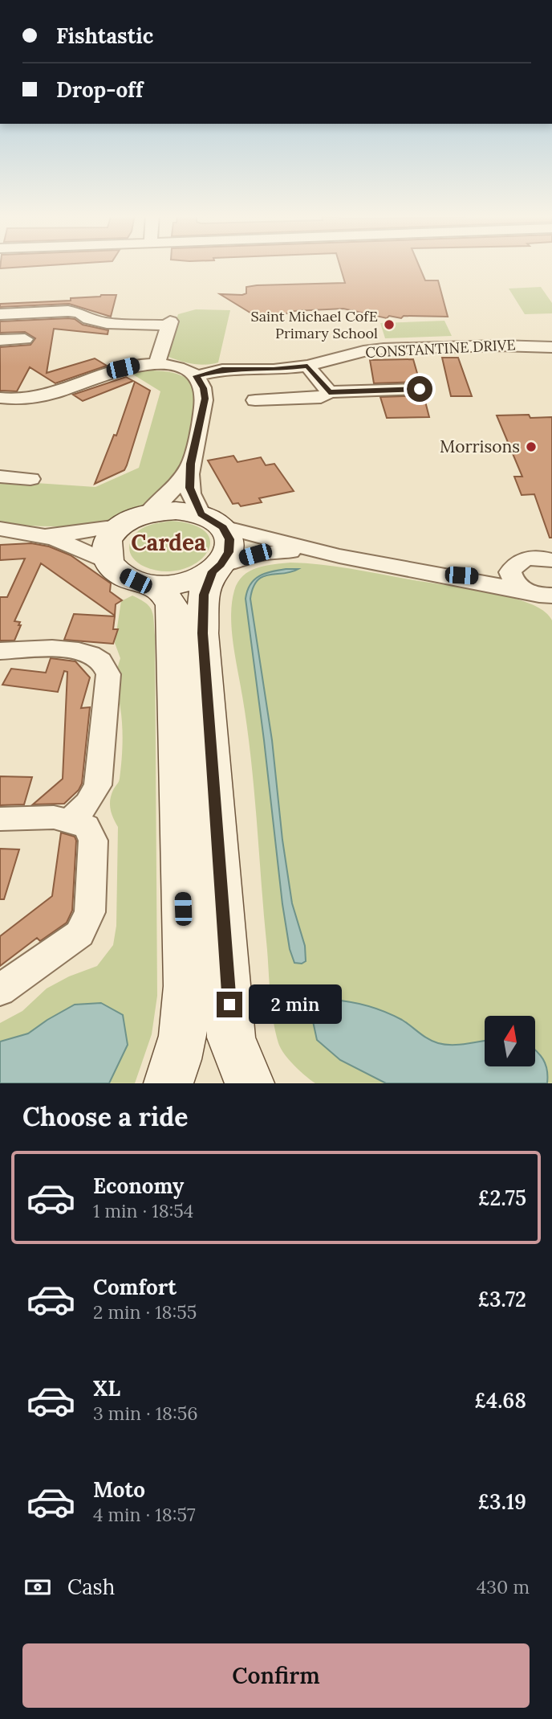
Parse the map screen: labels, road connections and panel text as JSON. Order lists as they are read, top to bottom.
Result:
{
  "streets": {
    "street": ["CONSTANTINE DRIVE"]
  },
  "districts": ["Cardea"],
  "places": ["Saint Michael CofE Primary School", "Morrisons"],
  "north": "top",
  "page": {
    "banner": ["Fishtastic", "Drop-off"],
    "bubble": "2 min",
    "heading": "Choose a ride",
    "list": [
      {
        "name": "Economy",
        "note": "1 min · 18:54",
        "value": "£2.75"
      },
      {
        "name": "Comfort",
        "note": "2 min · 18:55",
        "value": "£3.72"
      },
      {
        "name": "XL",
        "note": "3 min · 18:56",
        "value": "£4.68"
      },
      {
        "name": "Moto",
        "note": "4 min · 18:57",
        "value": "£3.19"
      }
    ],
    "pay": ["Cash", "430 m"],
    "buttons": "Confirm"
  }
}
